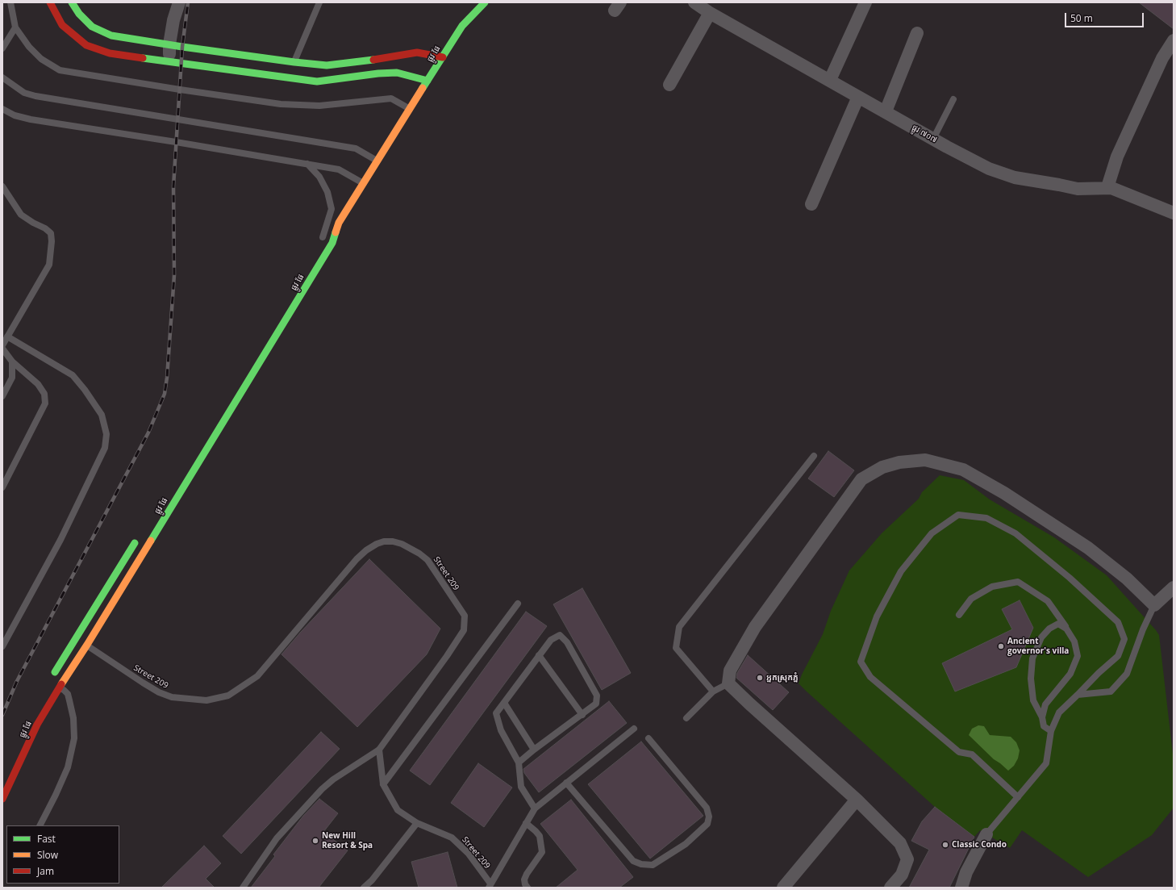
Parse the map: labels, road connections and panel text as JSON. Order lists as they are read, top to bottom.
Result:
{
  "streets": {
    "street": ["ផ្លូវ ផែ", "ផ្លូវ ៧០៧"],
    "lane": ["Street 209"]
  },
  "crossings": [
    ["ផ្លូវ ផែ", "Street 209"]
  ],
  "places": [
    "Ancient governor's villa",
    "អ្នកស្រុកភ្នំ",
    "New Hill Resort & Spa",
    "Classic Condo"
  ],
  "legend": ["Fast", "Slow", "Jam"],
  "scale_bar": "50 m"
}
